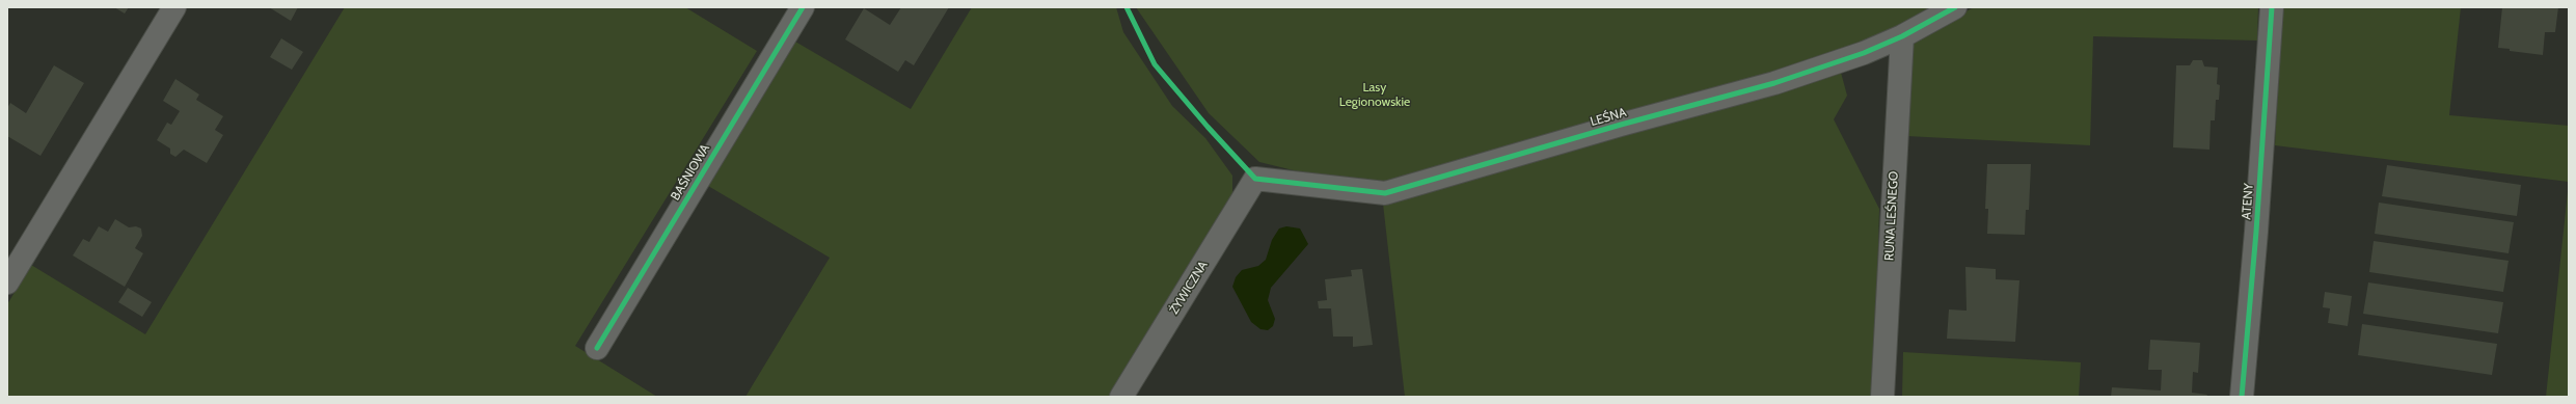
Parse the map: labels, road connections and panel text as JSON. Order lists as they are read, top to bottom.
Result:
{
  "streets": {
    "street": [
      "LEŚNA",
      "BAŚNIOWA",
      "ATENY",
      "RUNA LEŚNEGO",
      "ŻYWICZNA"
    ]
  },
  "crossings": [
    ["LEŚNA", "RUNA LEŚNEGO"],
    ["LEŚNA", "ŻYWICZNA"]
  ],
  "parks": ["Lasy Legionowskie"]
}
